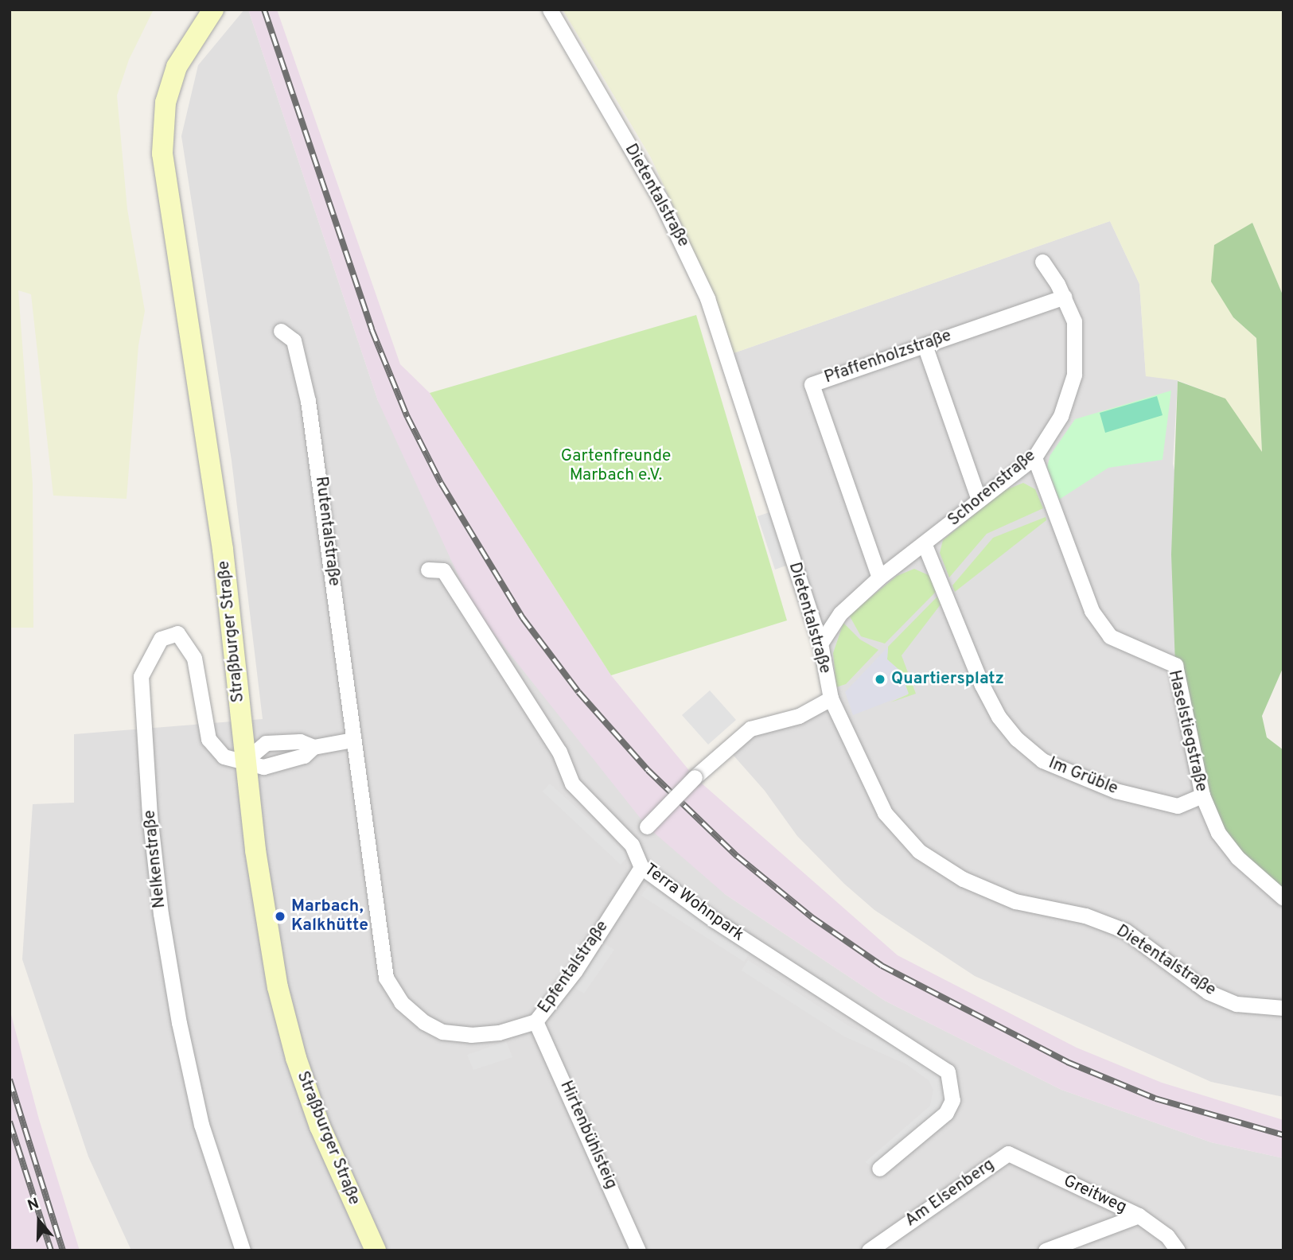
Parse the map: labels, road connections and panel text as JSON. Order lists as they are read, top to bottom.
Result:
{
  "streets": {
    "main road": ["Straßburger Straße"],
    "street": [
      "Dietentalstraße",
      "Pfaffenholzstraße",
      "Schorenstraße",
      "Rutentalstraße",
      "Haselstiegstraße",
      "Im Grüble",
      "Nelkenstraße",
      "Terra Wohnpark",
      "Epfentalstraße",
      "Hirtenbühlsteig",
      "Am Elsenberg",
      "Greitweg"
    ]
  },
  "crossings": [
    ["Dietentalstraße", "Schorenstraße"],
    ["Pfaffenholzstraße", "Schorenstraße"],
    ["Schorenstraße", "Haselstiegstraße"],
    ["Schorenstraße", "Im Grüble"],
    ["Rutentalstraße", "Epfentalstraße"],
    ["Straßburger Straße", "Nelkenstraße"],
    ["Haselstiegstraße", "Im Grüble"],
    ["Terra Wohnpark", "Epfentalstraße"],
    ["Epfentalstraße", "Hirtenbühlsteig"],
    ["Am Elsenberg", "Greitweg"]
  ],
  "parks": ["Gartenfreunde Marbach e.V."],
  "places": ["Quartiersplatz", "Marbach, Kalkhütte"],
  "north": "top"
}
